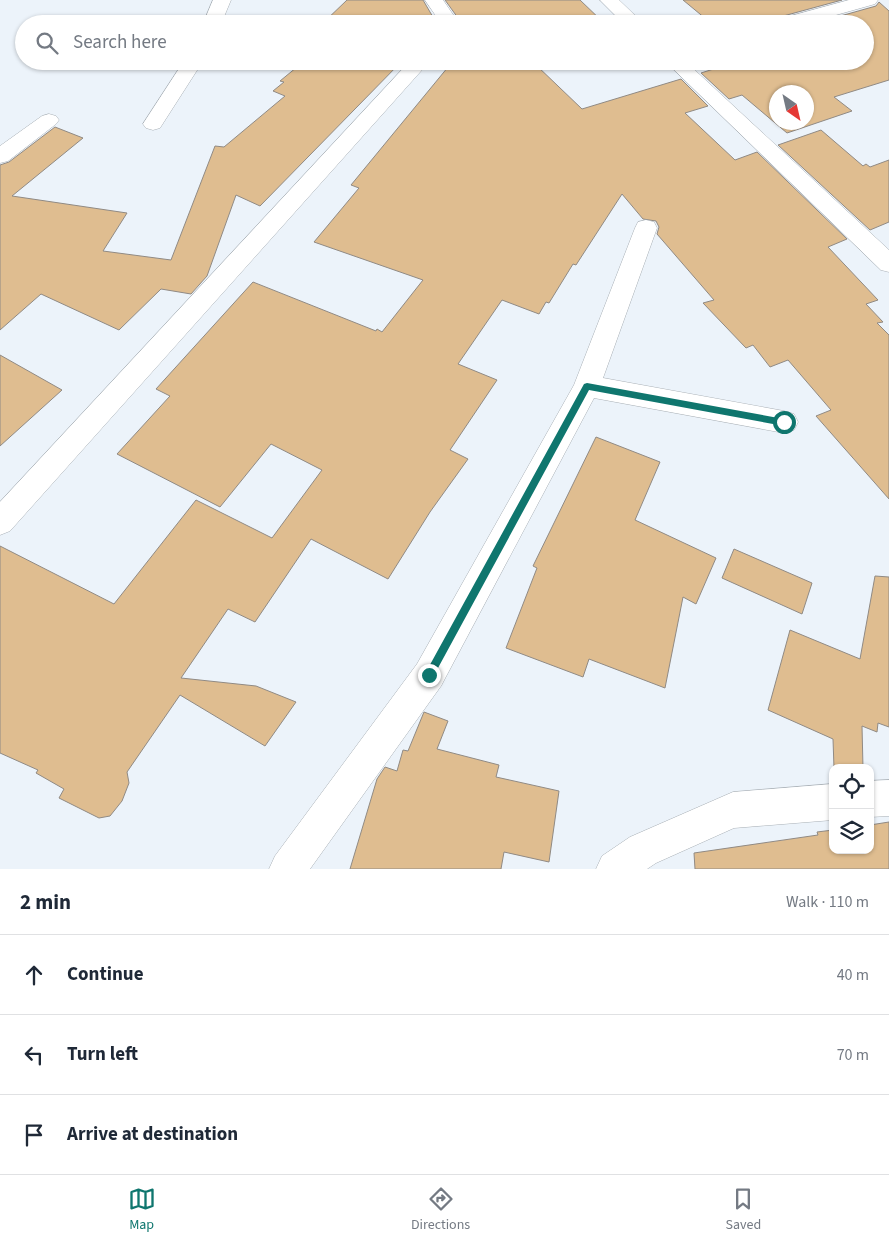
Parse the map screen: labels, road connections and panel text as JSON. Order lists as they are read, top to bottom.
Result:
{
  "north": "bottom right",
  "page": {
    "search": "Search here",
    "heading": ["2 min", "Walk · 110 m"],
    "list": [
      ["Continue", "40 m"],
      ["Turn left", "70 m"],
      "Arrive at destination"
    ],
    "nav": ["Map", "Directions", "Saved"]
  }
}
